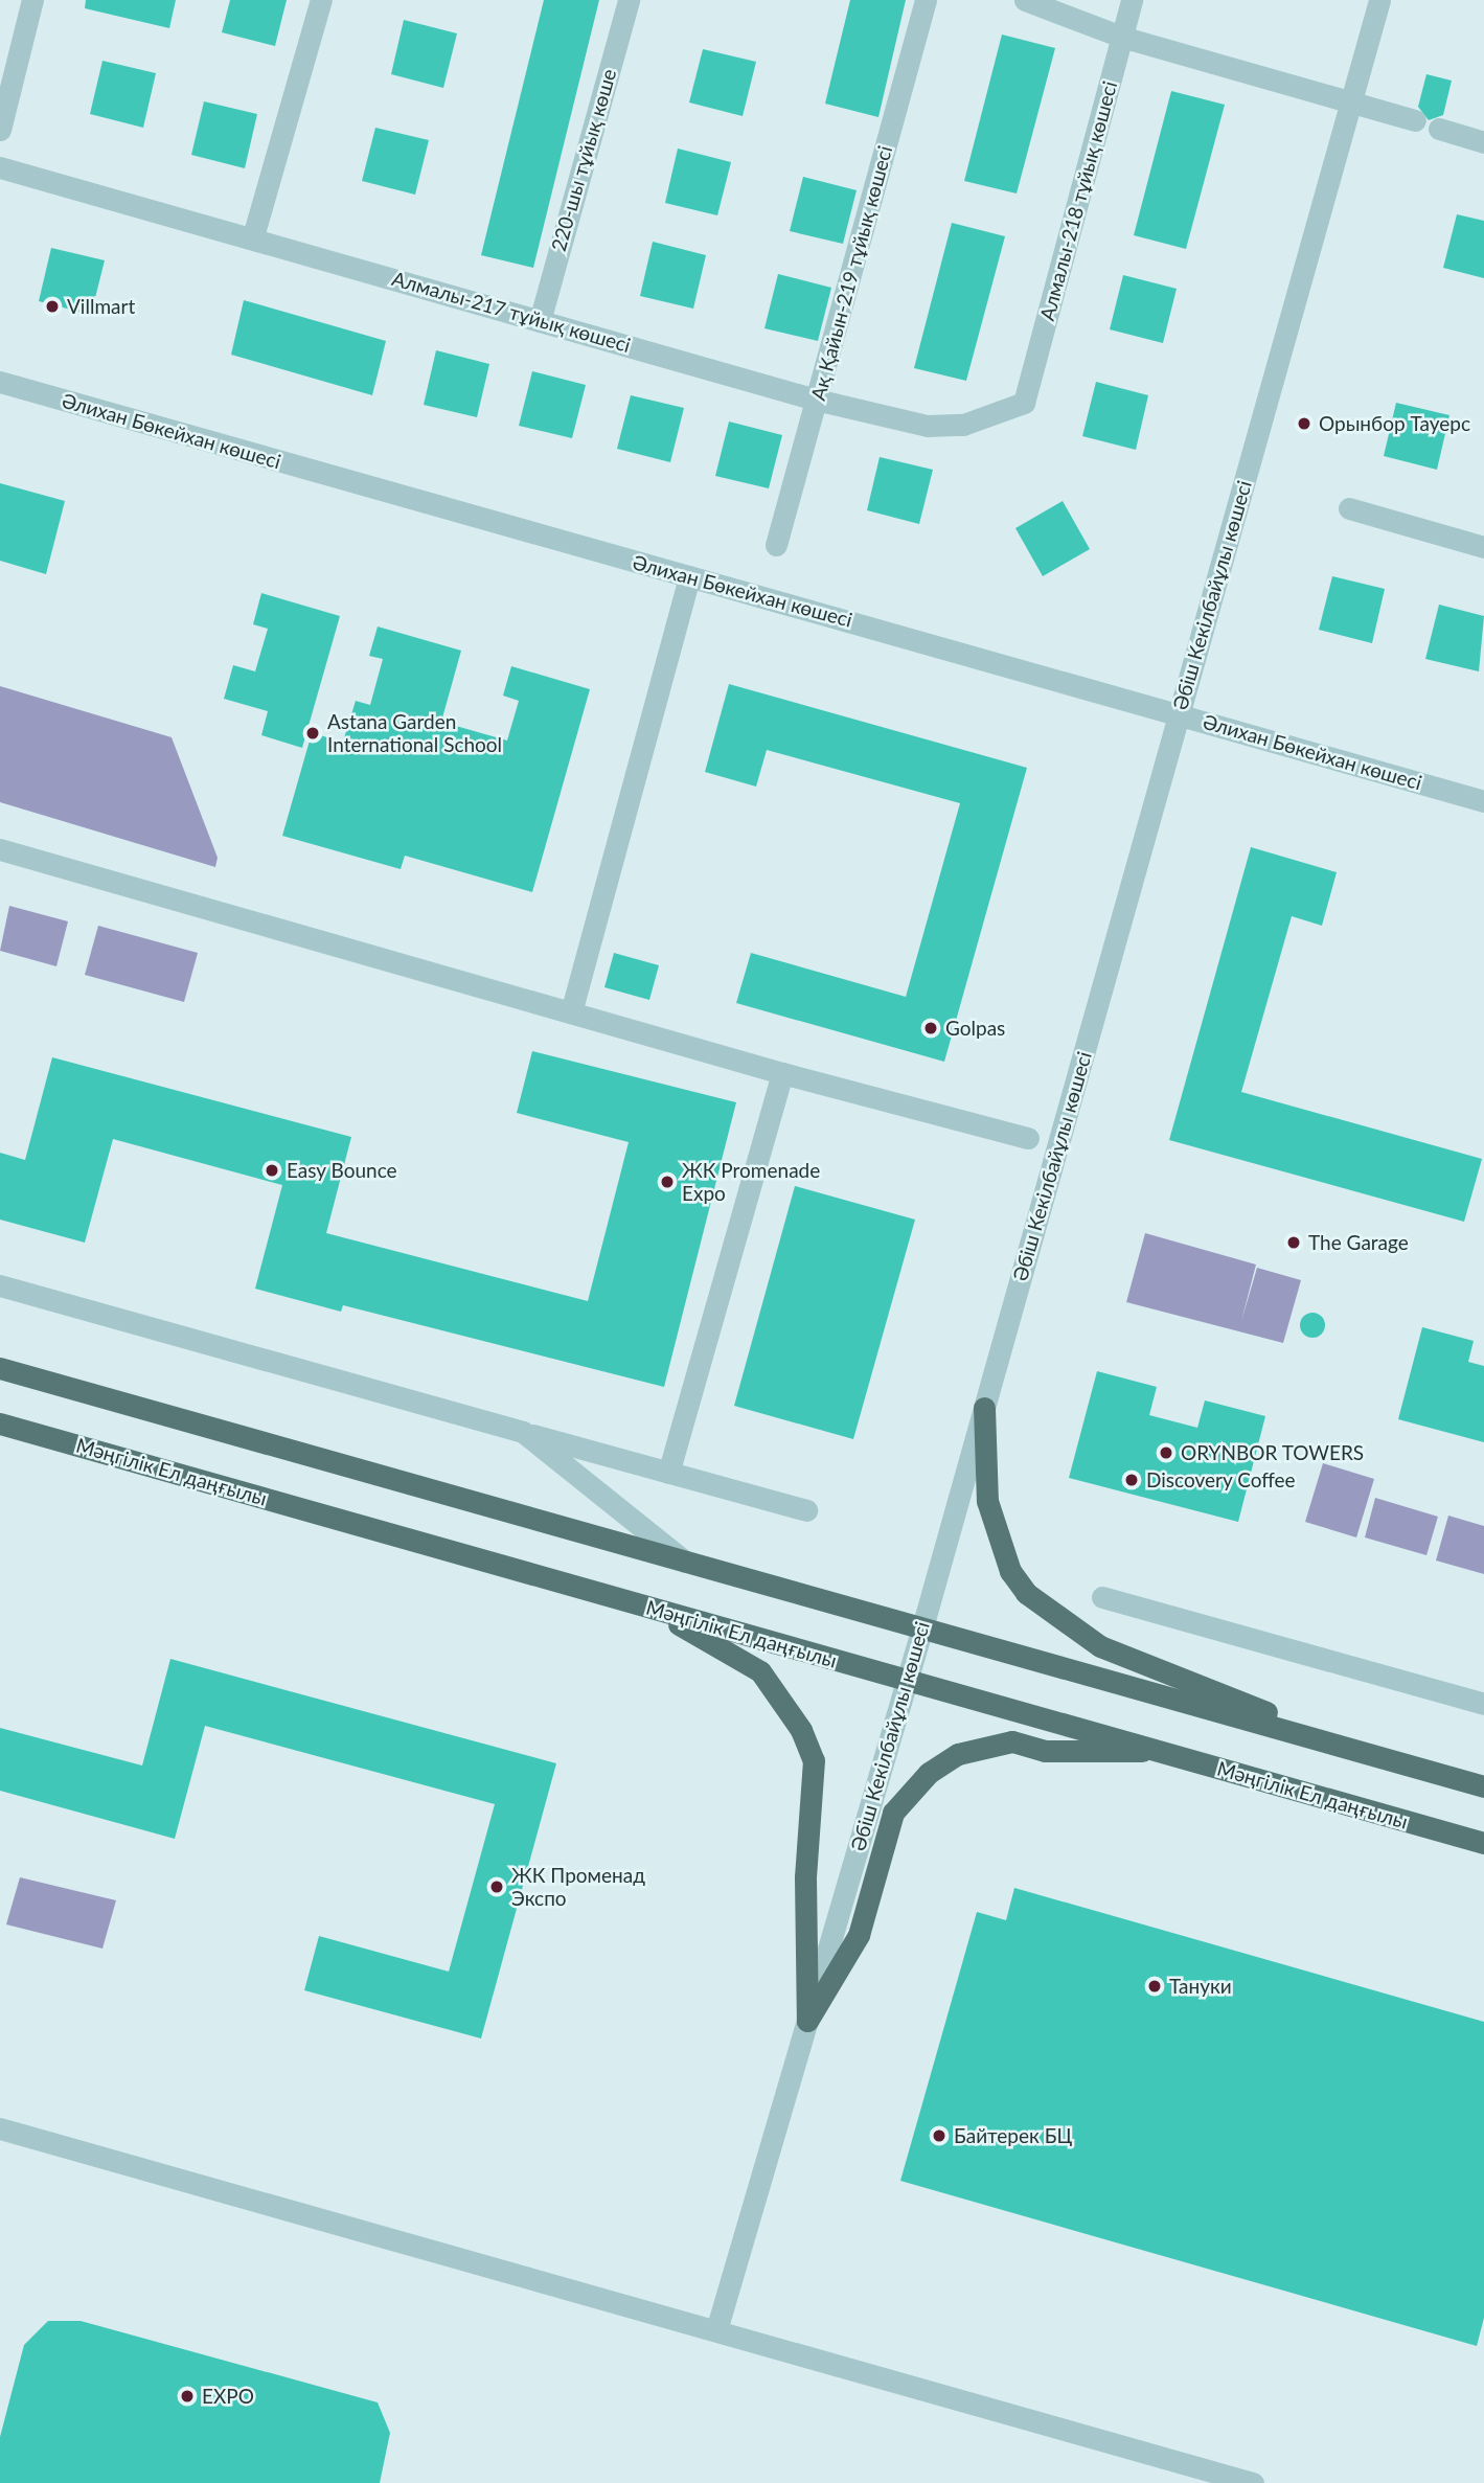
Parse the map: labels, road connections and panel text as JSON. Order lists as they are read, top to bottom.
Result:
{
  "streets": {
    "main road": ["Мәңгілік Ел даңғылы"],
    "street": [
      "220-шы тұйық көше",
      "Алмалы-218 тұйық көшесі",
      "Ақ Қайын-219 тұйық көшесі",
      "Алмалы-217 тұйық көшесі",
      "Әлихан Бөкейхан көшесі",
      "Әбіш Кекілбайұлы көшесі"
    ]
  },
  "crossings": [
    ["220-шы тұйық көше", "Алмалы-217 тұйық көшесі"],
    ["Алмалы-218 тұйық көшесі", "Алмалы-217 тұйық көшесі"],
    ["Ақ Қайын-219 тұйық көшесі", "Алмалы-217 тұйық көшесі"],
    ["Әлихан Бөкейхан көшесі", "Әбіш Кекілбайұлы көшесі"],
    ["Әбіш Кекілбайұлы көшесі", "Мәңгілік Ел даңғылы"]
  ],
  "places": [
    "Villmart",
    "Орынбор Тауерс",
    "Astana Garden International School",
    "Golpas",
    "Easy Bounce",
    "ЖК Promenade Expo",
    "The Garage",
    "ORYNBOR TOWERS",
    "Discovery Coffee",
    "ЖК Променад Экспо",
    "Тануки",
    "Байтерек БЦ",
    "EXPO"
  ]
}
